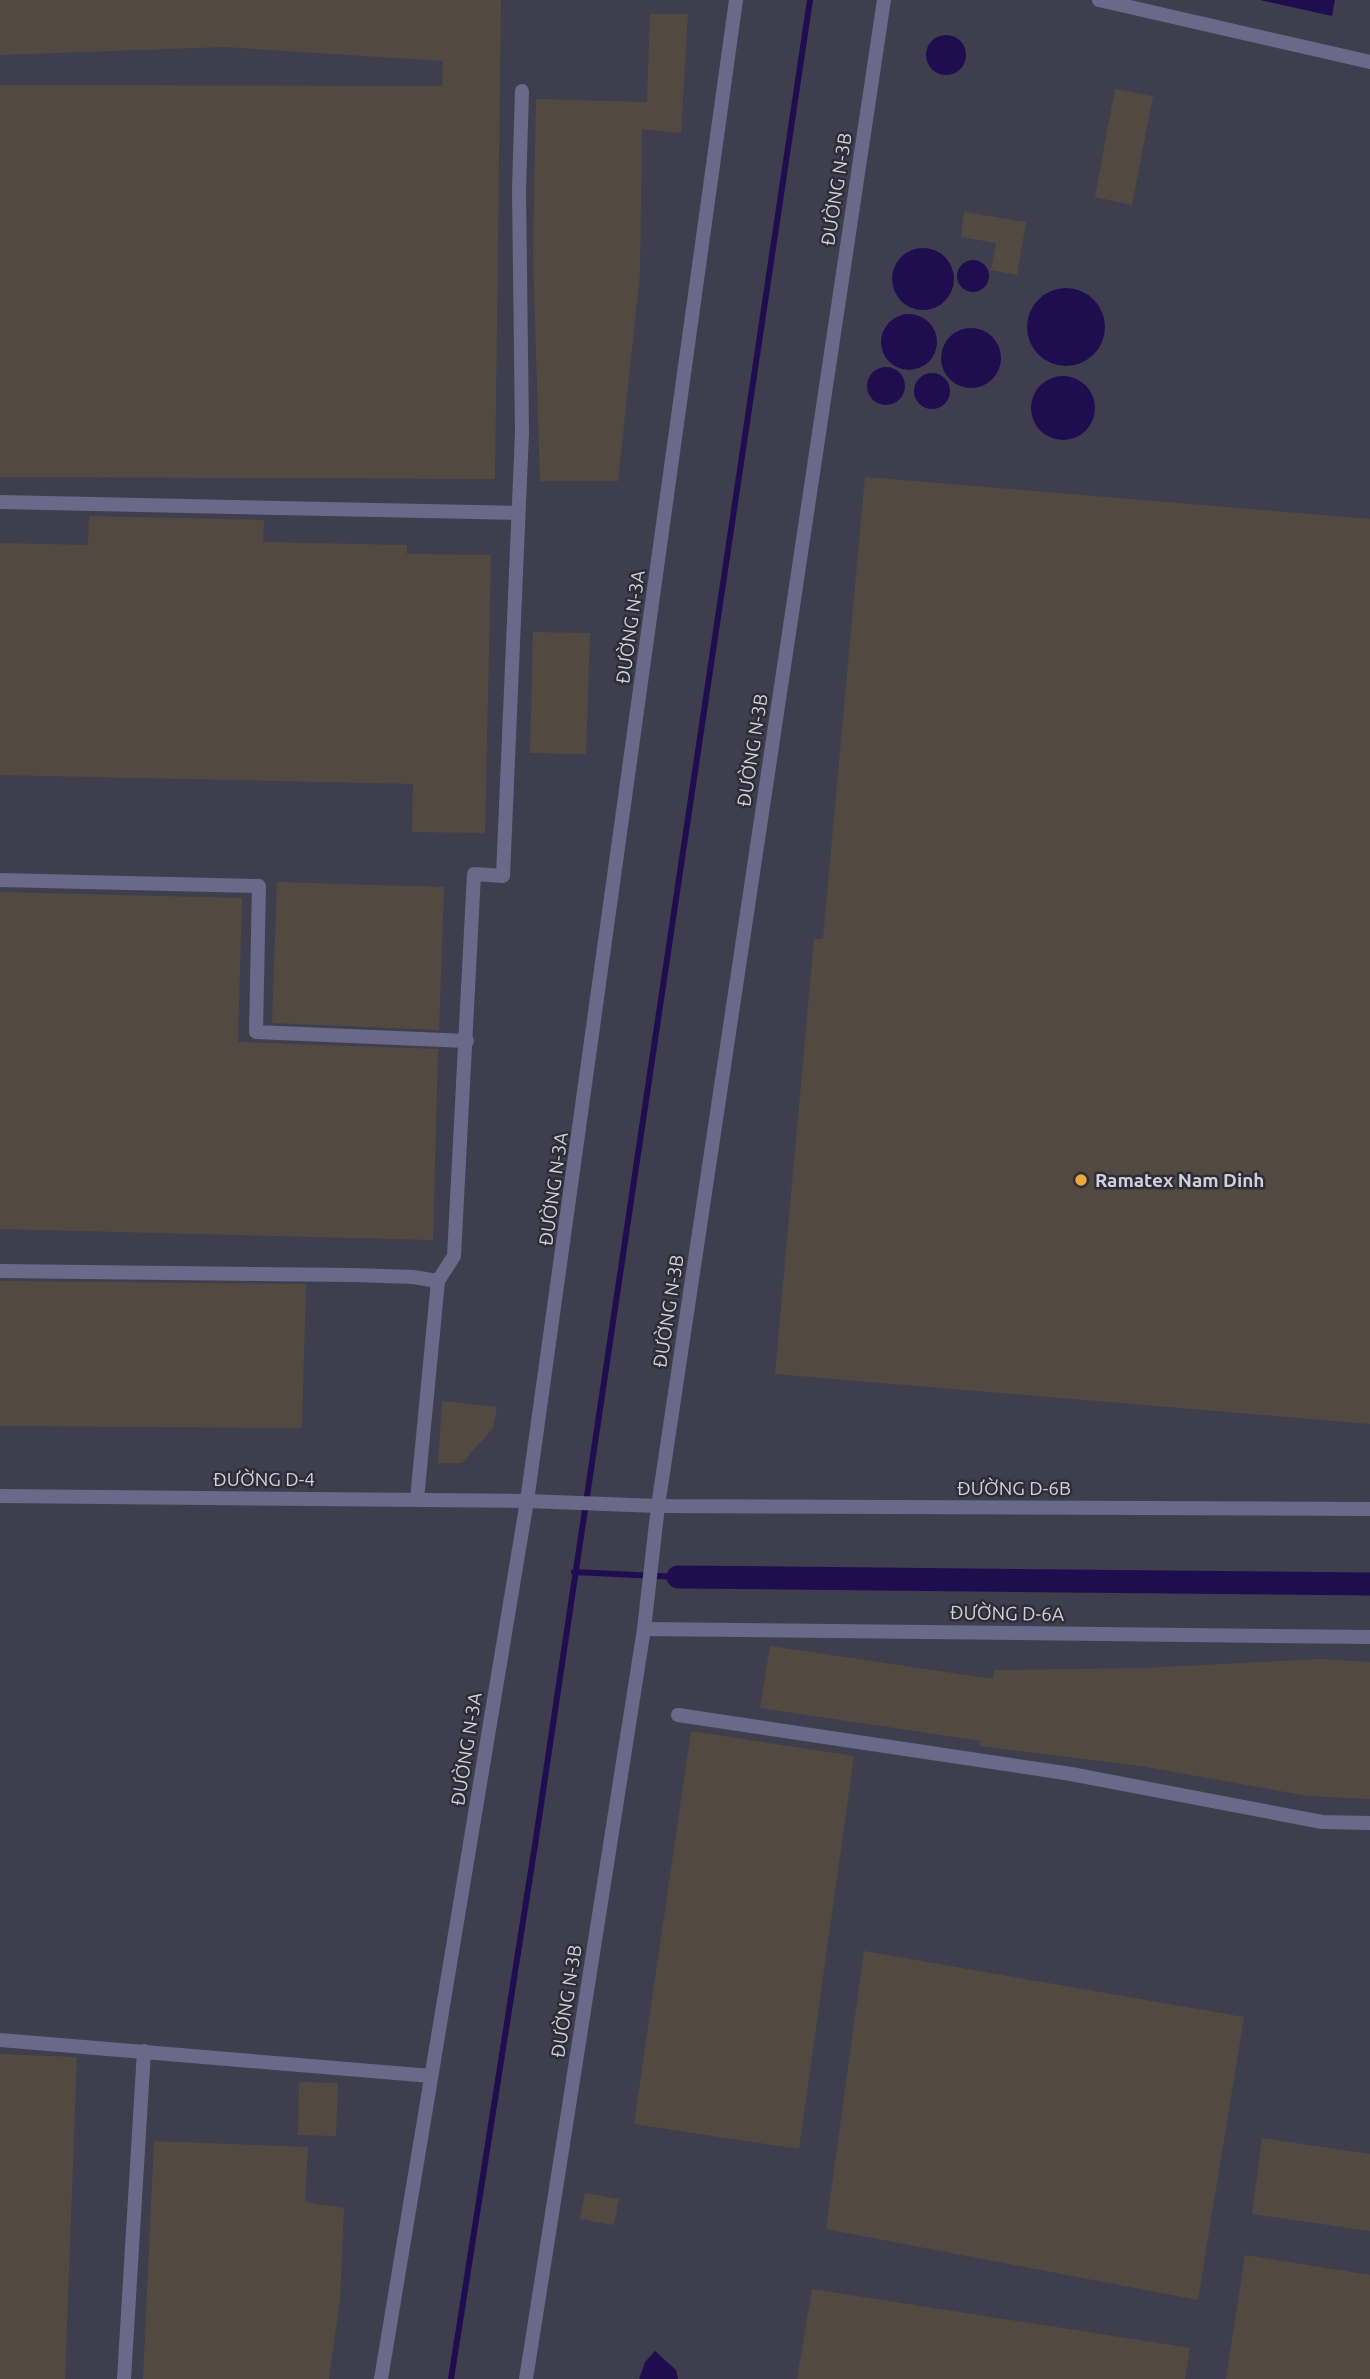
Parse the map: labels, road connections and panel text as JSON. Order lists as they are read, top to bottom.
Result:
{
  "streets": {
    "street": [
      "ĐƯỜNG N-3B",
      "ĐƯỜNG N-3A",
      "ĐƯỜNG D-4",
      "ĐƯỜNG D-6B",
      "ĐƯỜNG D-6A"
    ]
  },
  "crossings": [
    ["ĐƯỜNG N-3B", "ĐƯỜNG D-6B"],
    ["ĐƯỜNG N-3B", "ĐƯỜNG D-6A"],
    ["ĐƯỜNG N-3A", "ĐƯỜNG D-4"],
    ["ĐƯỜNG D-4", "ĐƯỜNG D-6B"]
  ],
  "places": ["Ramatex Nam Dinh"]
}
